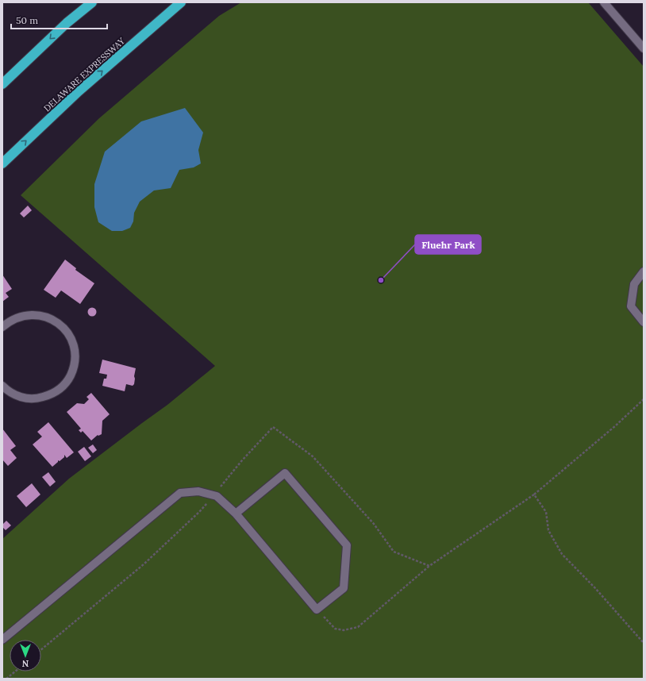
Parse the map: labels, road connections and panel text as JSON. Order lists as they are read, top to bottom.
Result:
{
  "streets": {
    "highway": ["DELAWARE EXPRESSWAY"]
  },
  "places": ["Fluehr Park"],
  "scale_bar": "50 m",
  "north": "bottom"
}
